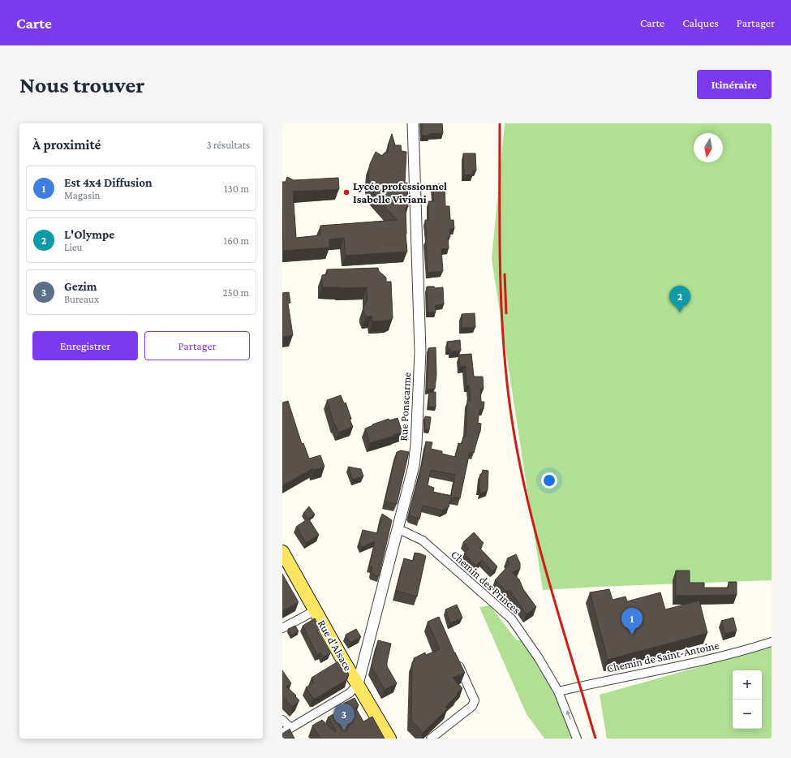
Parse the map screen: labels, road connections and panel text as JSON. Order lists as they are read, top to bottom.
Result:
{
  "streets": {
    "main road": ["Rue d'Alsace"],
    "street": ["Rue Ponscarme", "Chemin des Princes", "Chemin de Saint-Antoine"]
  },
  "crossings": [
    ["Rue Ponscarme", "Chemin des Princes"],
    ["Rue Ponscarme", "Rue d'Alsace"],
    ["Chemin des Princes", "Chemin de Saint-Antoine"]
  ],
  "places": ["Lycée professionnel Isabelle Viviani"],
  "north": "bottom",
  "page": {
    "header": "Carte",
    "nav": ["Carte", "Calques", "Partager"],
    "buttons": [
      "Itinéraire",
      ["Enregistrer", "Partager"]
    ],
    "title": "Nous trouver",
    "heading": ["À proximité", "3 résultats"],
    "list": [
      {
        "mark": "1",
        "name": "Est 4x4 Diffusion",
        "note": "Magasin",
        "value": "130 m"
      },
      {
        "mark": "2",
        "name": "L'Olympe",
        "note": "Lieu",
        "value": "160 m"
      },
      {
        "mark": "3",
        "name": "Gezim",
        "note": "Bureaux",
        "value": "250 m"
      }
    ],
    "pins": ["2", "1", "3"],
    "map_buttons": ["+", "−"]
  }
}
